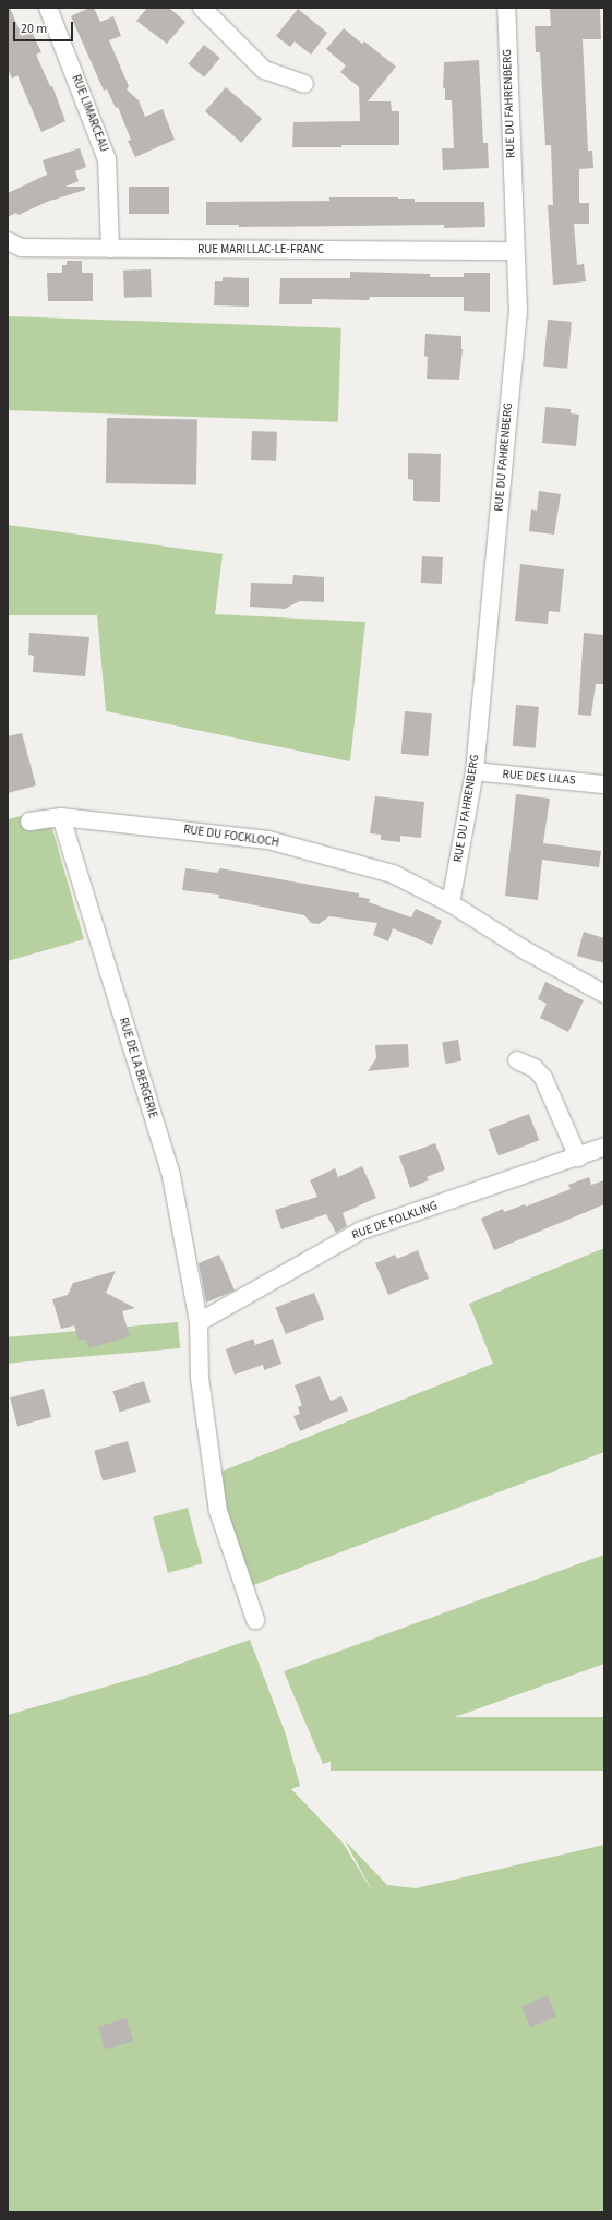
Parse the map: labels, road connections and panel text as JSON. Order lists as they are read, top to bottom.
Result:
{
  "streets": {
    "street": [
      "RUE DU FAHRENBERG",
      "RUE LIMARCEAU",
      "RUE MARILLAC-LE-FRANC",
      "RUE DES LILAS",
      "RUE DU FOCKLOCH",
      "RUE DE LA BERGERIE",
      "RUE DE FOLKLING"
    ]
  },
  "crossings": [
    ["RUE DU FAHRENBERG", "RUE MARILLAC-LE-FRANC"],
    ["RUE DU FAHRENBERG", "RUE DES LILAS"],
    ["RUE DU FAHRENBERG", "RUE DU FOCKLOCH"],
    ["RUE LIMARCEAU", "RUE MARILLAC-LE-FRANC"],
    ["RUE DU FOCKLOCH", "RUE DE LA BERGERIE"],
    ["RUE DE LA BERGERIE", "RUE DE FOLKLING"]
  ],
  "scale_bar": "20 m"
}
